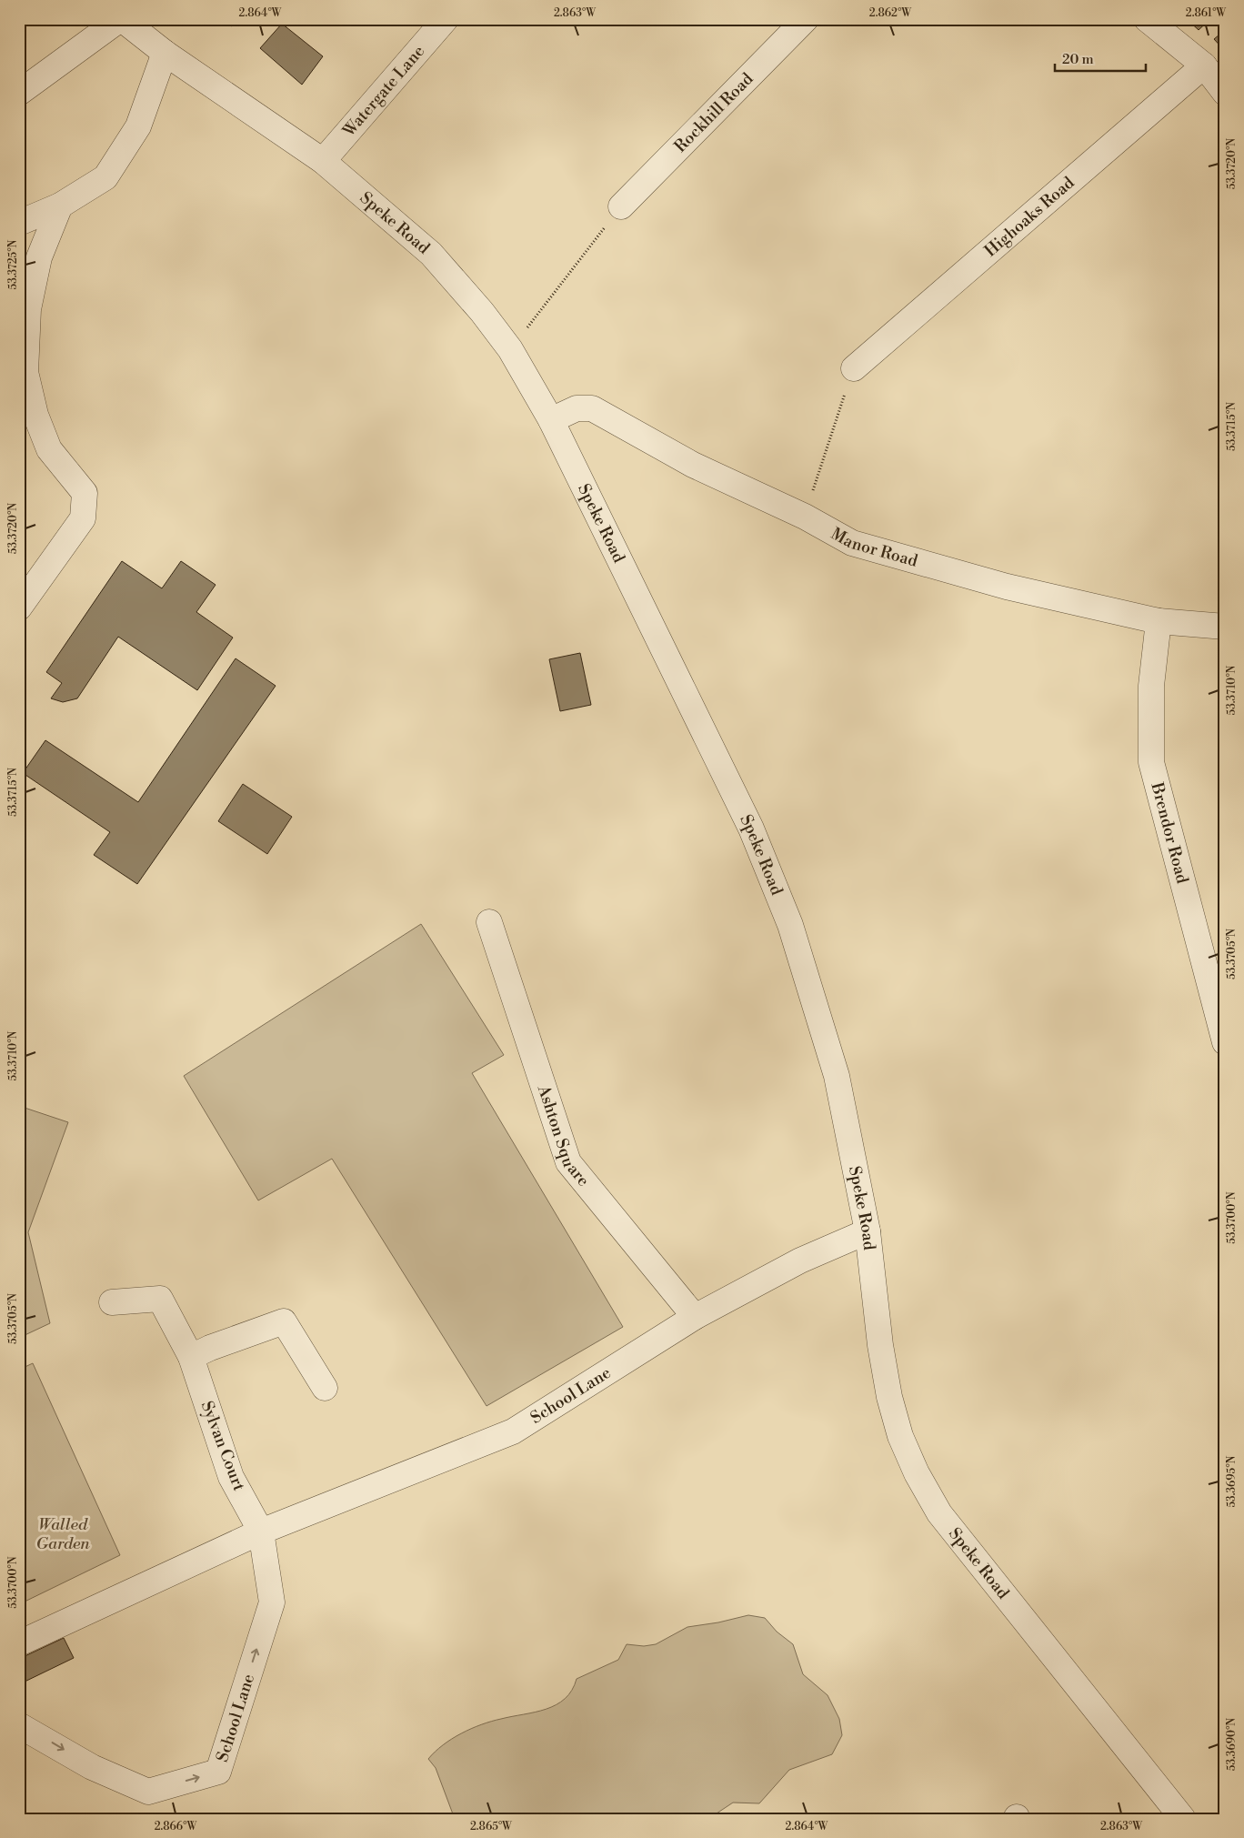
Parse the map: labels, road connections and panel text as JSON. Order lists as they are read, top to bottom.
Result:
{
  "streets": {
    "street": [
      "Watergate Lane",
      "Rockhill Road",
      "Highoaks Road",
      "Speke Road",
      "Manor Road",
      "Brendor Road",
      "Ashton Square",
      "School Lane",
      "Sylvan Court"
    ]
  },
  "crossings": [
    ["Watergate Lane", "Speke Road"],
    ["Speke Road", "Manor Road"],
    ["Speke Road", "School Lane"],
    ["Manor Road", "Brendor Road"],
    ["Ashton Square", "School Lane"],
    ["School Lane", "Sylvan Court"]
  ],
  "parks": ["Walled Garden"],
  "scale_bar": "20 m",
  "coordinates": [
    "2.864°W",
    "2.863°W",
    "2.862°W",
    "2.861°W",
    "53.3720°N",
    "53.3725°N",
    "53.3715°N",
    "53.3710°N",
    "53.3705°N",
    "53.3700°N",
    "53.3695°N",
    "53.3690°N",
    "2.866°W",
    "2.865°W"
  ]
}
